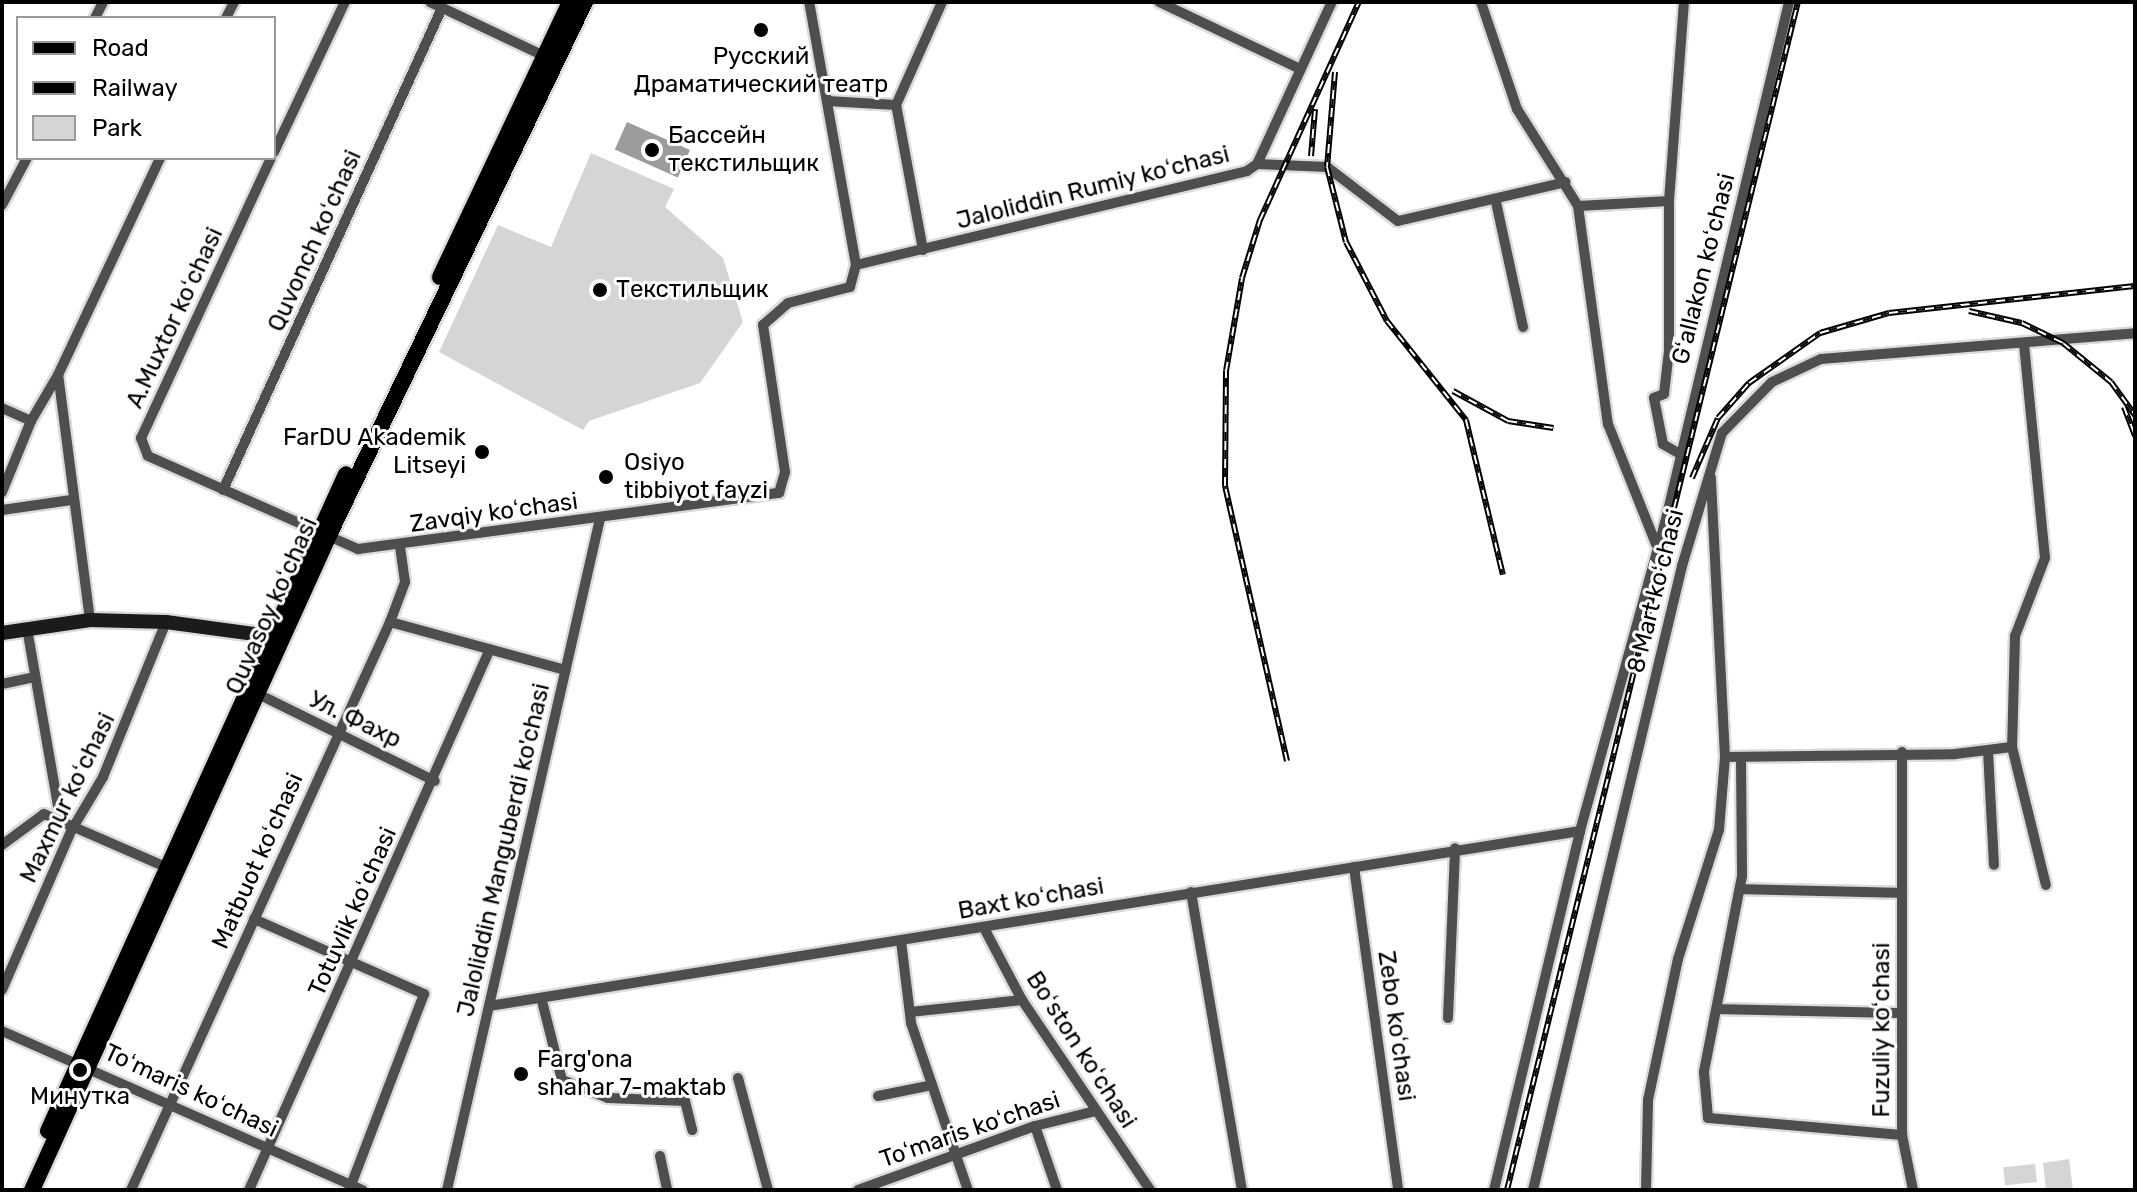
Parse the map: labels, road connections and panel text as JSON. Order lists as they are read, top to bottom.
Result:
{
  "streets": {
    "main road": ["Quvasoy koʻchasi"],
    "street": [
      "Jaloliddin Rumiy koʻchasi",
      "Quvonch koʻchasi",
      "Gʻallakon koʻchasi",
      "A.Muxtor koʻchasi",
      "Zavqiy koʻchasi",
      "8 Mart koʻchasi",
      "Ул. Фахр",
      "Maxmur koʻchasi",
      "Jaloliddin Manguberdi ko'chasi",
      "Matbuot koʻchasi",
      "Baxt koʻchasi",
      "Totuvlik koʻchasi",
      "Zebo koʻchasi",
      "Fuzuliy koʻchasi",
      "Boʻston koʻchasi",
      "Toʻmaris koʻchasi"
    ]
  },
  "crossings": [
    ["Jaloliddin Rumiy koʻchasi", "Zavqiy koʻchasi"],
    ["Quvonch koʻchasi", "A.Muxtor koʻchasi"],
    ["Gʻallakon koʻchasi", "Baxt koʻchasi"],
    ["A.Muxtor koʻchasi", "Zavqiy koʻchasi"],
    ["A.Muxtor koʻchasi", "Quvasoy koʻchasi"],
    ["Zavqiy koʻchasi", "Quvasoy koʻchasi"],
    ["Zavqiy koʻchasi", "Jaloliddin Manguberdi ko'chasi"],
    ["Zavqiy koʻchasi", "Matbuot koʻchasi"],
    ["Quvasoy koʻchasi", "Ул. Фахр"],
    ["Quvasoy koʻchasi", "Toʻmaris koʻchasi"],
    ["Ул. Фахр", "Matbuot koʻchasi"],
    ["Ул. Фахр", "Totuvlik koʻchasi"],
    ["Jaloliddin Manguberdi ko'chasi", "Baxt koʻchasi"],
    ["Matbuot koʻchasi", "Toʻmaris koʻchasi"],
    ["Baxt koʻchasi", "Zebo koʻchasi"],
    ["Baxt koʻchasi", "Boʻston koʻchasi"],
    ["Totuvlik koʻchasi", "Toʻmaris koʻchasi"],
    ["Boʻston koʻchasi", "Toʻmaris koʻchasi"]
  ],
  "places": [
    "Русский Драматический театр",
    "Бассейн текстильщик",
    "Текстильщик",
    "FarDU Akademik Litseyi",
    "Osiyo tibbiyot fayzi",
    "Минутка",
    "Farg'ona shahar 7-maktab"
  ],
  "legend": ["Road", "Railway", "Park"]
}
